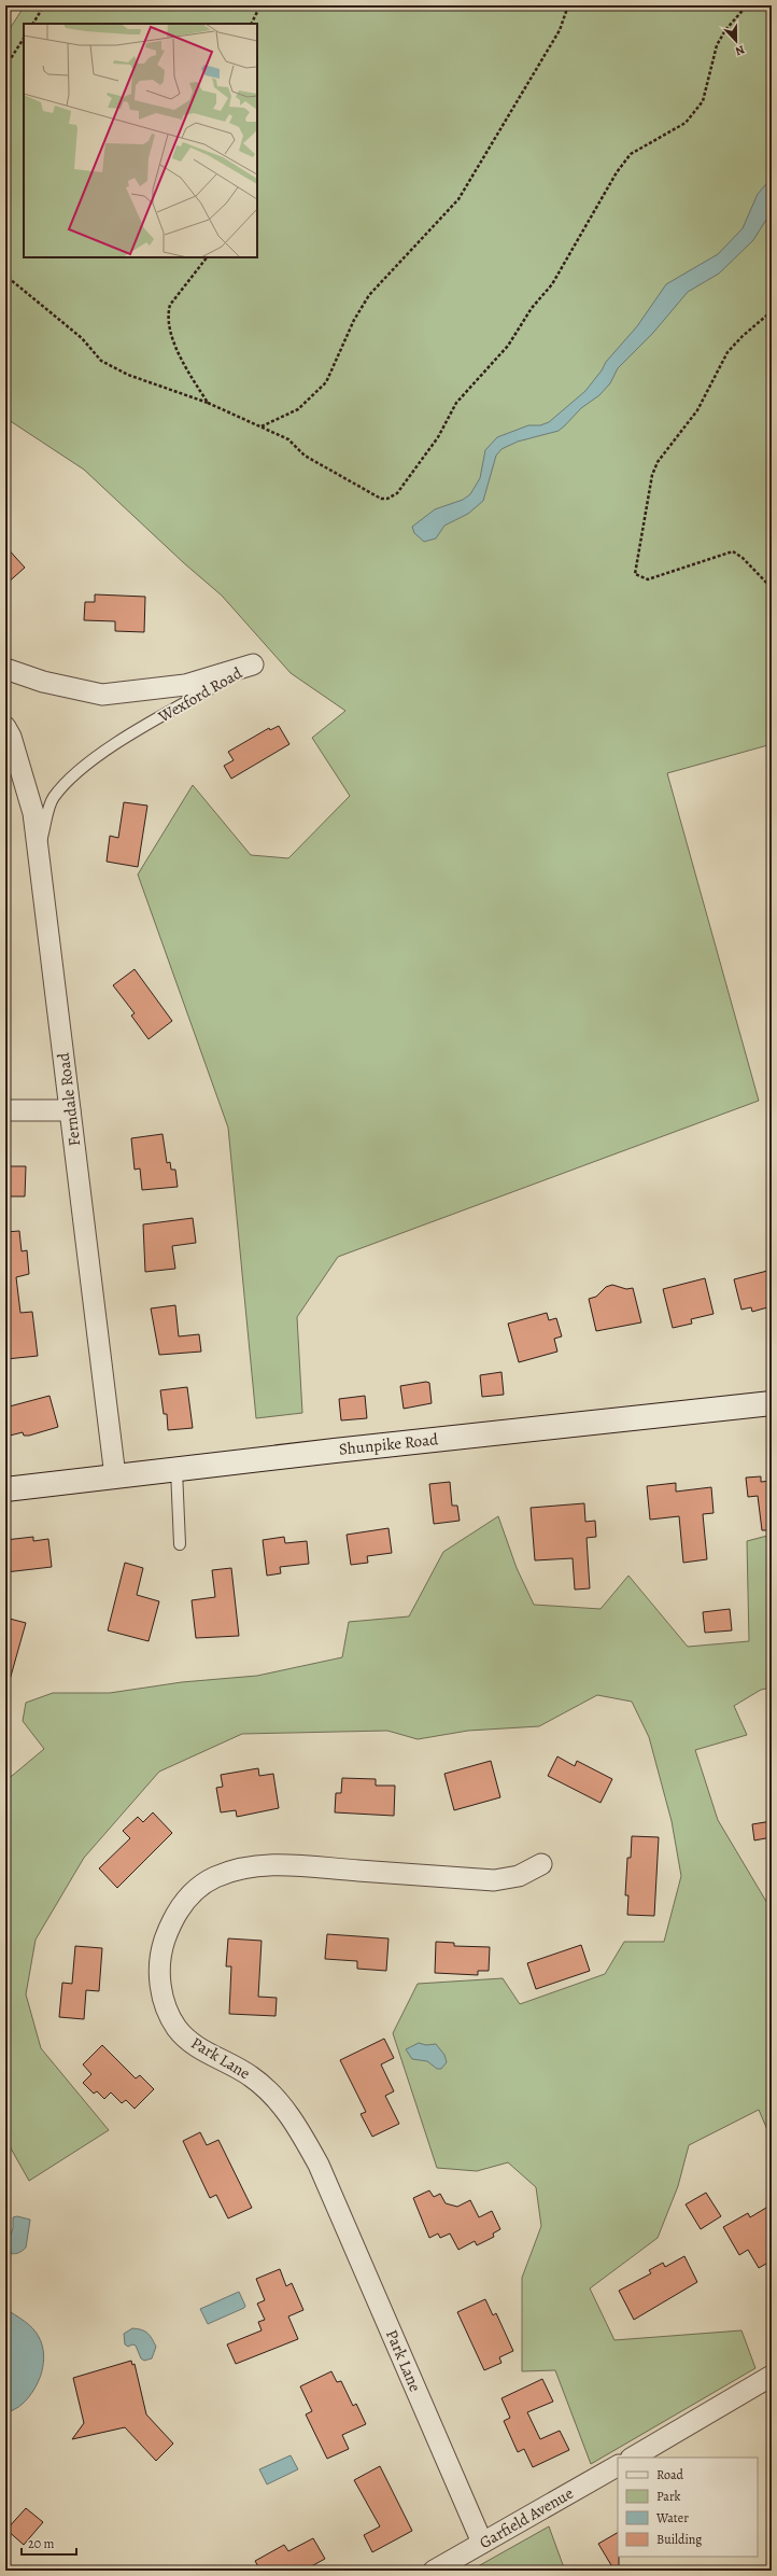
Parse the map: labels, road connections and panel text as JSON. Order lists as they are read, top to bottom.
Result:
{
  "streets": {
    "main road": ["Shunpike Road"],
    "street": [
      "Wexford Road",
      "Ferndale Road",
      "Park Lane",
      "Garfield Avenue"
    ]
  },
  "crossings": [
    ["Wexford Road", "Ferndale Road"],
    ["Ferndale Road", "Shunpike Road"],
    ["Park Lane", "Garfield Avenue"]
  ],
  "legend": [
    "Road",
    "Park",
    "Water",
    "Building"
  ],
  "scale_bar": "20 m",
  "north": "bottom"
}
